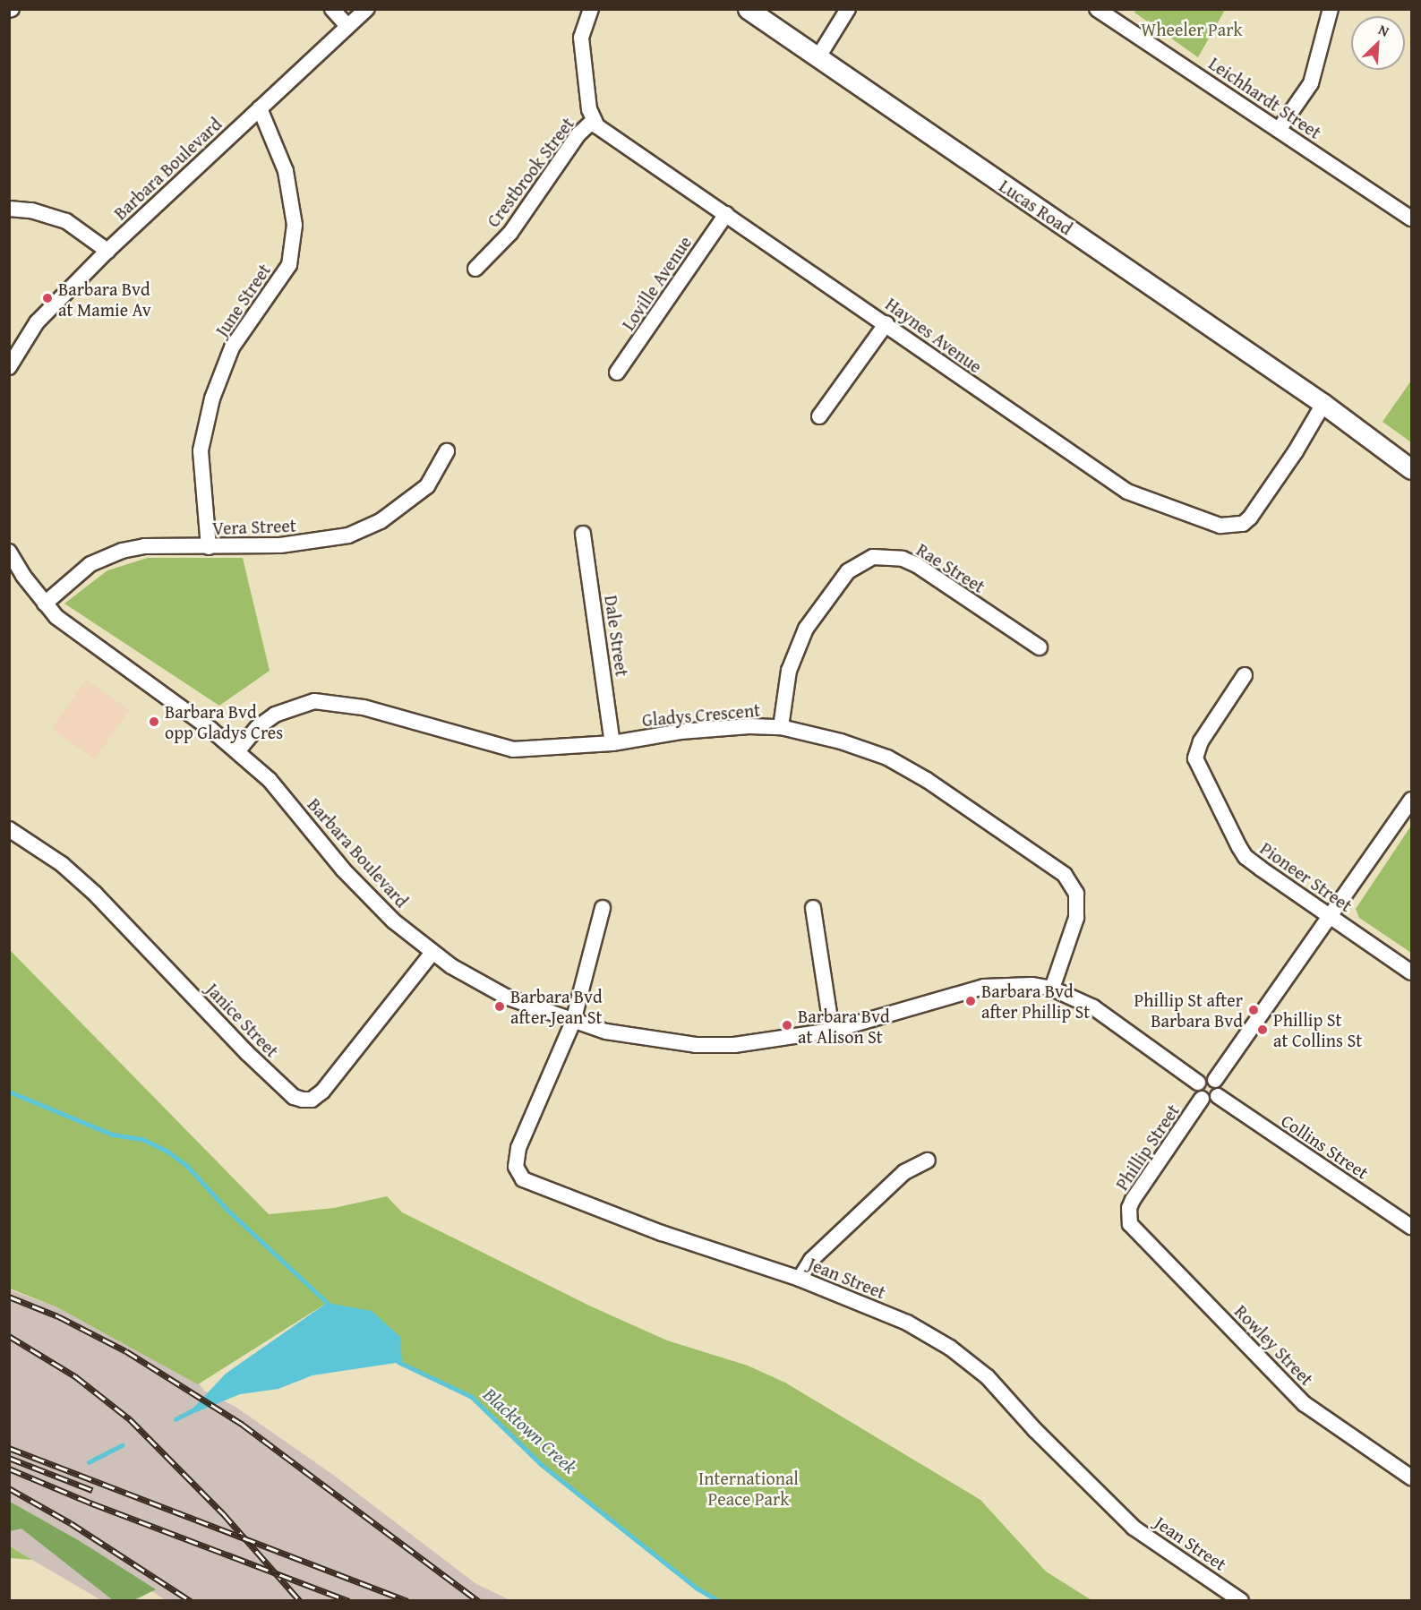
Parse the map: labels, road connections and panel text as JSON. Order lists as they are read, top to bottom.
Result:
{
  "streets": {
    "street": [
      "Leichhardt Street",
      "Barbara Boulevard",
      "Crestbrook Street",
      "Lucas Road",
      "Loville Avenue",
      "June Street",
      "Haynes Avenue",
      "Vera Street",
      "Rae Street",
      "Dale Street",
      "Gladys Crescent",
      "Pioneer Street",
      "Janice Street",
      "Collins Street",
      "Phillip Street",
      "Jean Street",
      "Rowley Street"
    ]
  },
  "crossings": [
    ["Barbara Boulevard", "June Street"],
    ["Barbara Boulevard", "Vera Street"],
    ["Barbara Boulevard", "Gladys Crescent"],
    ["Barbara Boulevard", "Janice Street"],
    ["Barbara Boulevard", "Collins Street"],
    ["Barbara Boulevard", "Phillip Street"],
    ["Barbara Boulevard", "Jean Street"],
    ["Crestbrook Street", "Haynes Avenue"],
    ["Lucas Road", "Haynes Avenue"],
    ["Loville Avenue", "Haynes Avenue"],
    ["June Street", "Vera Street"],
    ["Rae Street", "Gladys Crescent"],
    ["Dale Street", "Gladys Crescent"],
    ["Collins Street", "Phillip Street"],
    ["Phillip Street", "Rowley Street"]
  ],
  "water": ["Blacktown Creek"],
  "parks": ["Wheeler Park", "International Peace Park"],
  "places": [
    "Barbara Bvd at Mamie Av",
    "Barbara Bvd opp Gladys Cres",
    "Barbara Bvd after Phillip St",
    "Barbara Bvd after Jean St",
    "Phillip St after Barbara Bvd",
    "Barbara Bvd at Alison St",
    "Phillip St at Collins St"
  ],
  "north": "top right"
}
